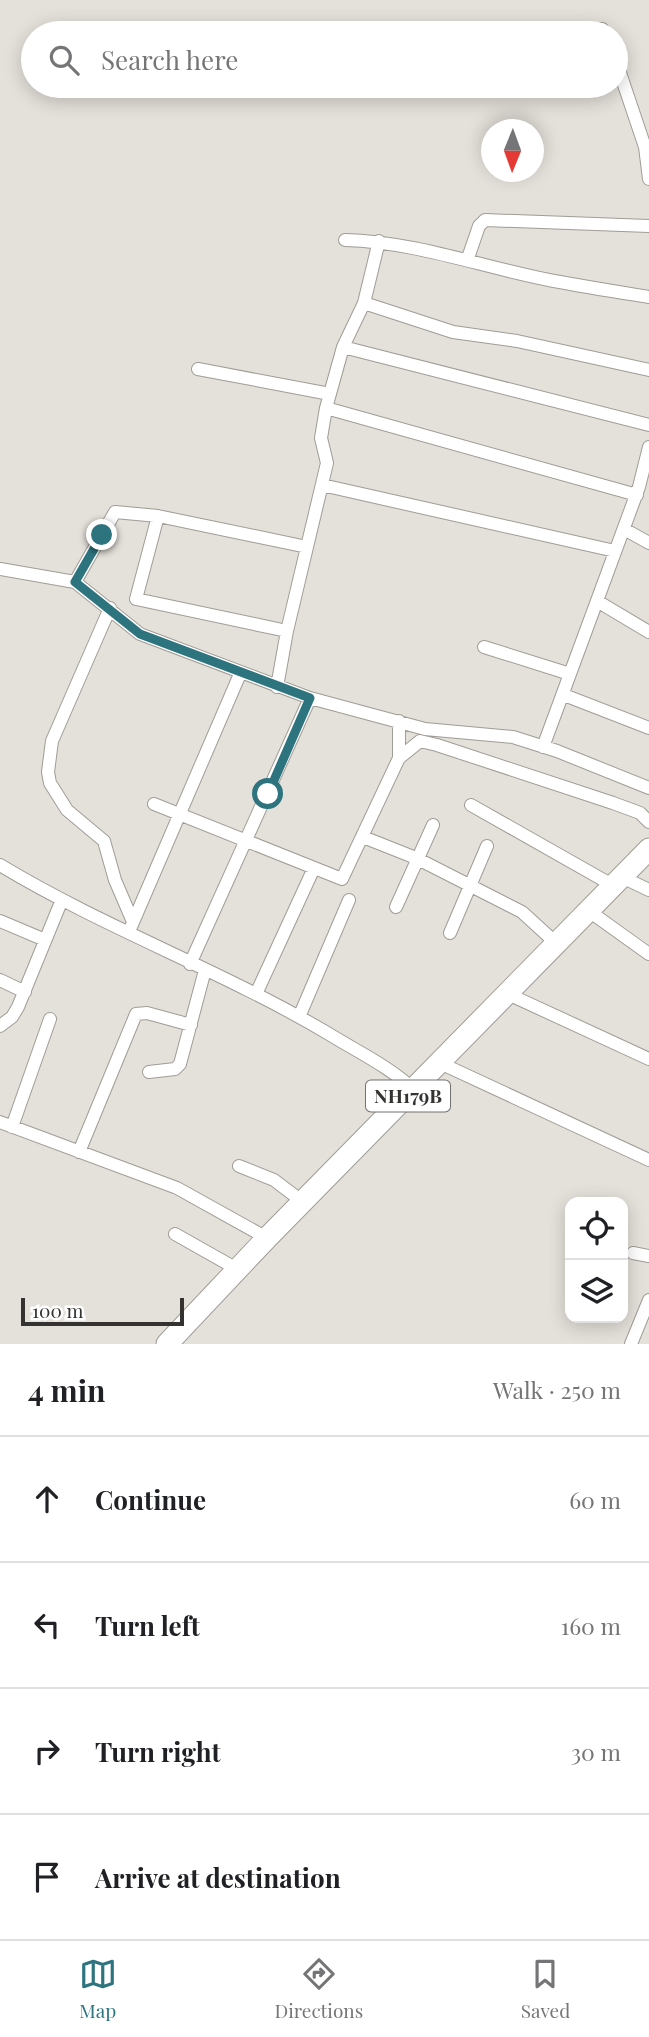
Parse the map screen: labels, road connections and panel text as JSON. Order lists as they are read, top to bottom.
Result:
{
  "streets": {
    "highway": ["NH179B"]
  },
  "scale_bar": "100 m",
  "north": "bottom",
  "page": {
    "search": "Search here",
    "scale": "100 m",
    "heading": ["4 min", "Walk · 250 m"],
    "list": [
      ["Continue", "60 m"],
      ["Turn left", "160 m"],
      ["Turn right", "30 m"],
      "Arrive at destination"
    ],
    "nav": ["Map", "Directions", "Saved"]
  }
}
